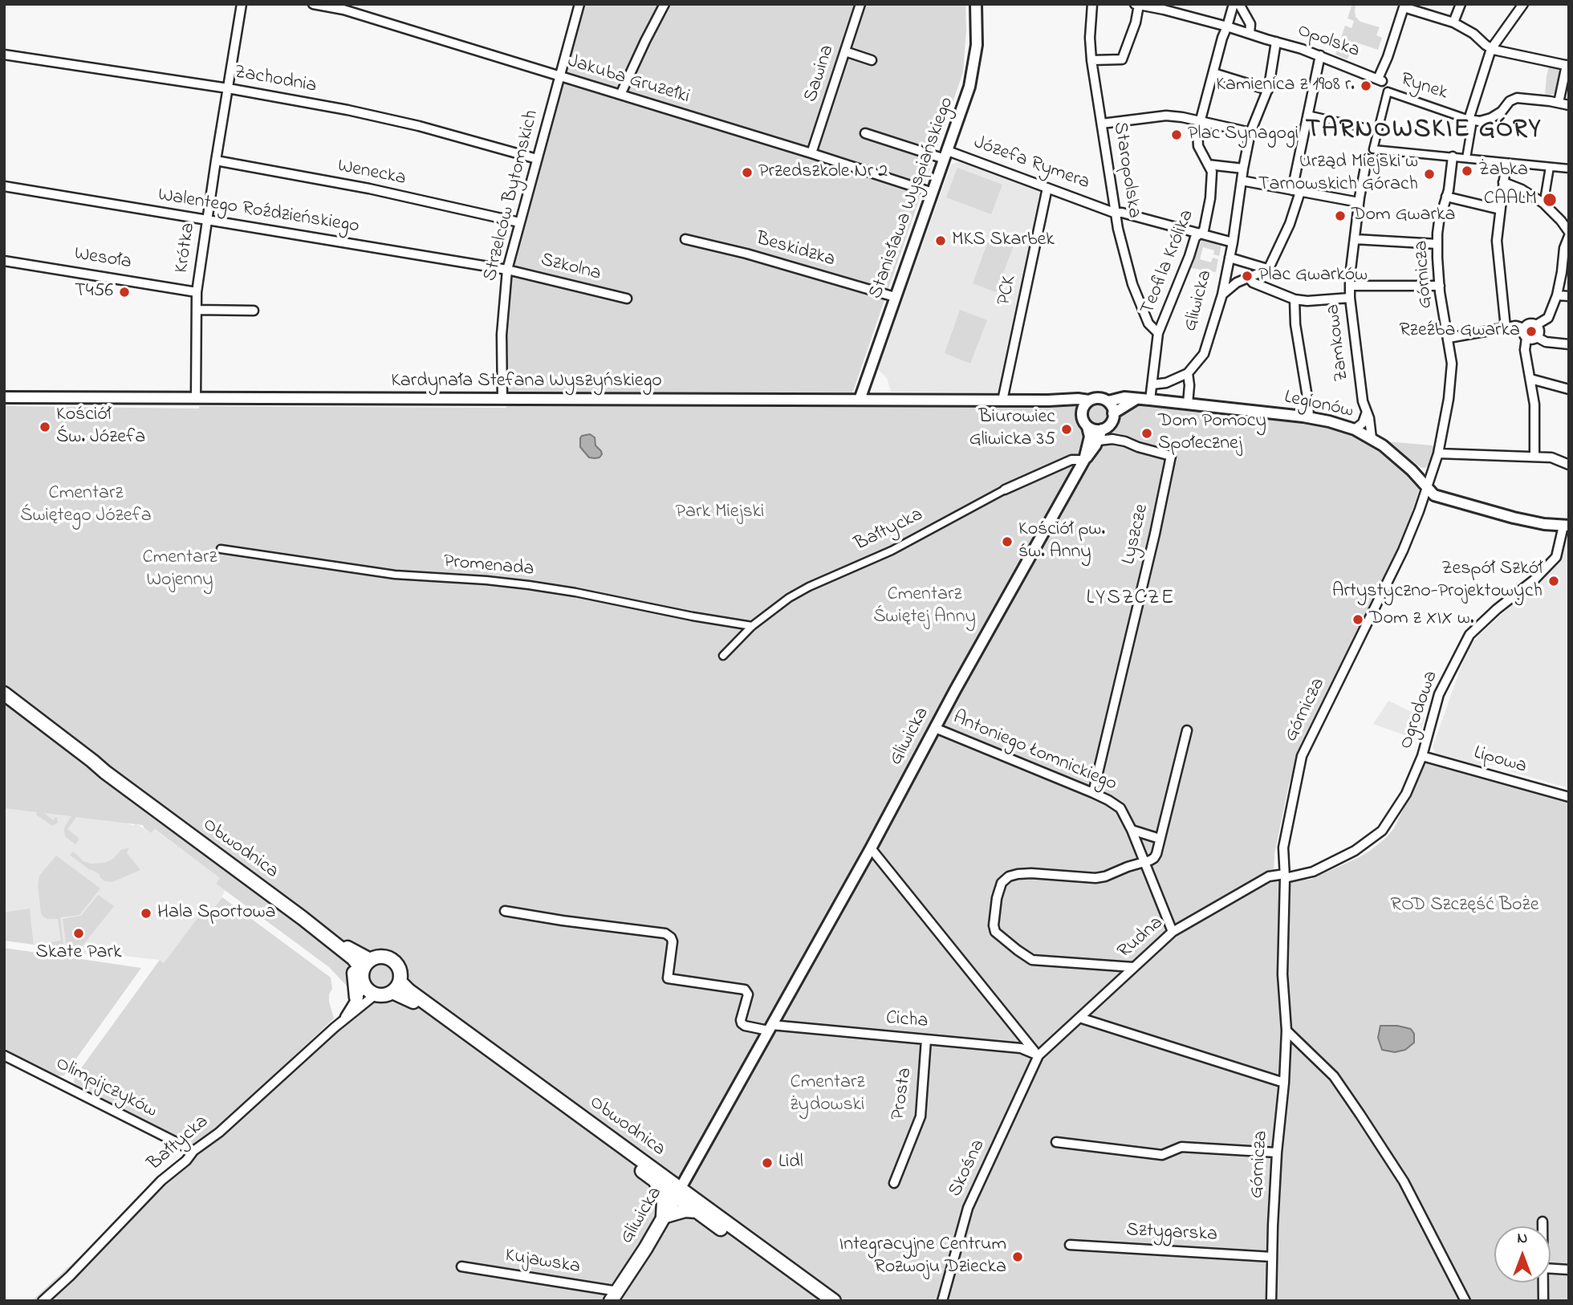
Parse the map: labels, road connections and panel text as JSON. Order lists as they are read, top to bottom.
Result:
{
  "streets": {
    "main road": ["Gliwicka", "Obwodnica"],
    "street": [
      "Opolska",
      "Sawina",
      "Zachodnia",
      "Jakuba Gruzełki",
      "Rynek",
      "Józefa Rymera",
      "Staropolska",
      "Wenecka",
      "Strzelców Bytomskich",
      "Stanisława Wyspiańskiego",
      "Walentego Roździeńskiego",
      "Krótka",
      "Beskidzka",
      "Wesoła",
      "Teofila Królika",
      "Szkolna",
      "Górnicza",
      "PCK",
      "Zamkowa",
      "Kardynała Stefana Wyszyńskiego",
      "Legionów",
      "Bałtycka",
      "Lyszcze",
      "Promenada",
      "Ogrodowa",
      "Antoniego Łomnickiego",
      "Lipowa",
      "Rudna",
      "Cicha",
      "Olimpijczyków",
      "Prosta",
      "Skośna",
      "Sztygarska",
      "Kujawska"
    ]
  },
  "crossings": [
    ["Opolska", "Teofila Królika"],
    ["Sawina", "Jakuba Gruzełki"],
    ["Zachodnia", "Strzelców Bytomskich"],
    ["Zachodnia", "Krótka"],
    ["Jakuba Gruzełki", "Strzelców Bytomskich"],
    ["Jakuba Gruzełki", "Stanisława Wyspiańskiego"],
    ["Józefa Rymera", "Staropolska"],
    ["Józefa Rymera", "Stanisława Wyspiańskiego"],
    ["Józefa Rymera", "Teofila Królika"],
    ["Józefa Rymera", "PCK"],
    ["Staropolska", "Teofila Królika"],
    ["Wenecka", "Strzelców Bytomskich"],
    ["Wenecka", "Krótka"],
    ["Strzelców Bytomskich", "Walentego Roździeńskiego"],
    ["Strzelców Bytomskich", "Szkolna"],
    ["Strzelców Bytomskich", "Kardynała Stefana Wyszyńskiego"],
    ["Stanisława Wyspiańskiego", "Beskidzka"],
    ["Stanisława Wyspiańskiego", "Kardynała Stefana Wyszyńskiego"],
    ["Walentego Roździeńskiego", "Krótka"],
    ["Walentego Roździeńskiego", "Szkolna"],
    ["Krótka", "Wesoła"],
    ["Krótka", "Kardynała Stefana Wyszyńskiego"],
    ["Górnicza", "Legionów"],
    ["Górnicza", "Ogrodowa"],
    ["Górnicza", "Rudna"],
    ["Górnicza", "Sztygarska"],
    ["PCK", "Kardynała Stefana Wyszyńskiego"],
    ["Gliwicka", "Kardynała Stefana Wyszyńskiego"],
    ["Gliwicka", "Legionów"],
    ["Gliwicka", "Bałtycka"],
    ["Gliwicka", "Lyszcze"],
    ["Gliwicka", "Antoniego Łomnickiego"],
    ["Gliwicka", "Obwodnica"],
    ["Gliwicka", "Cicha"],
    ["Gliwicka", "Kujawska"],
    ["Zamkowa", "Legionów"],
    ["Kardynała Stefana Wyszyńskiego", "Legionów"],
    ["Legionów", "Ogrodowa"],
    ["Bałtycka", "Promenada"],
    ["Bałtycka", "Obwodnica"],
    ["Bałtycka", "Olimpijczyków"],
    ["Lyszcze", "Antoniego Łomnickiego"],
    ["Ogrodowa", "Lipowa"],
    ["Ogrodowa", "Rudna"],
    ["Antoniego Łomnickiego", "Rudna"],
    ["Rudna", "Cicha"],
    ["Rudna", "Skośna"],
    ["Cicha", "Prosta"],
    ["Cicha", "Skośna"]
  ],
  "districts": ["TARNOWSKIE GÓRY", "LYSZCZE"],
  "parks": [
    "Cmentarz Świętego Józefa",
    "Park Miejski",
    "Cmentarz Wojenny",
    "Cmentarz Świętej Anny",
    "ROD Szczęść Boże",
    "Cmentarz żydowski"
  ],
  "places": [
    "Kamienica z 1908 r.",
    "Plac Synagogi",
    "Żabka",
    "Przedszkole Nr 2",
    "Urząd Miejski w Tarnowskich Górach",
    "CAALM",
    "Dom Gwarka",
    "MKS Skarbek",
    "Plac Gwarków",
    "T456",
    "Rzeźba Gwarka",
    "Kościół Św. Józefa",
    "Biurowiec Gliwicka 35",
    "Dom Pomocy Społecznej",
    "Kościół pw. św. Anny",
    "Zespół Szkół Artystyczno-Projektowych",
    "Dom z XIX w.",
    "Hala Sportowa",
    "Skate Park",
    "Lidl",
    "Integracyjne Centrum Rozwoju Dziecka"
  ],
  "north": "top"
}
